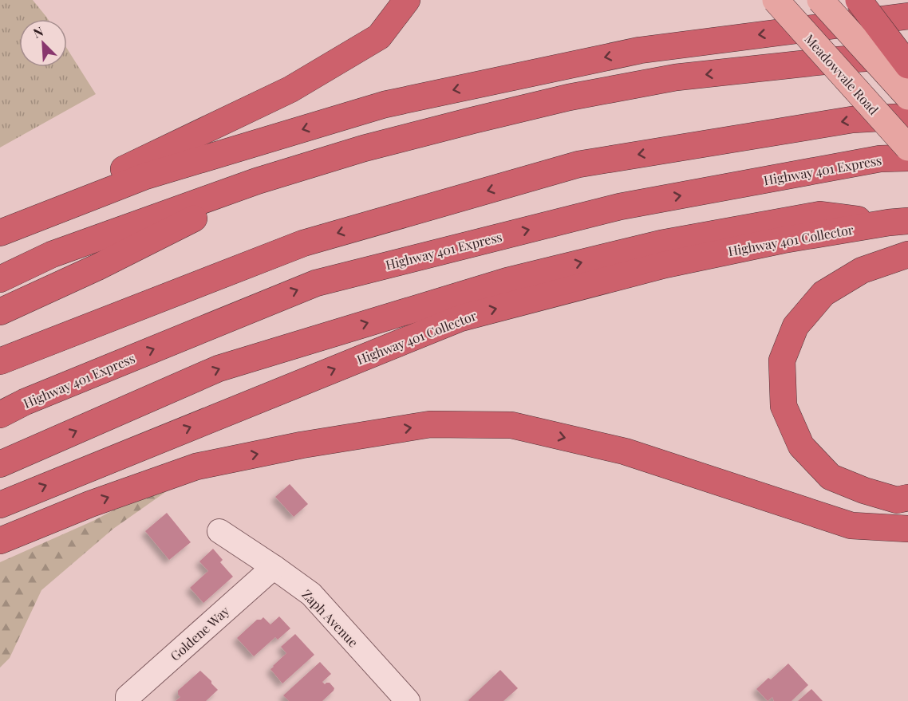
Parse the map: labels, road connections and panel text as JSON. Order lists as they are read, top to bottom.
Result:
{
  "streets": {
    "highway": ["Highway 401 Express", "Highway 401 Collector"],
    "main road": ["Meadowvale Road"],
    "street": ["Zaph Avenue", "Goldene Way"]
  },
  "crossings": [
    ["Zaph Avenue", "Goldene Way"]
  ],
  "north": "top left"
}
